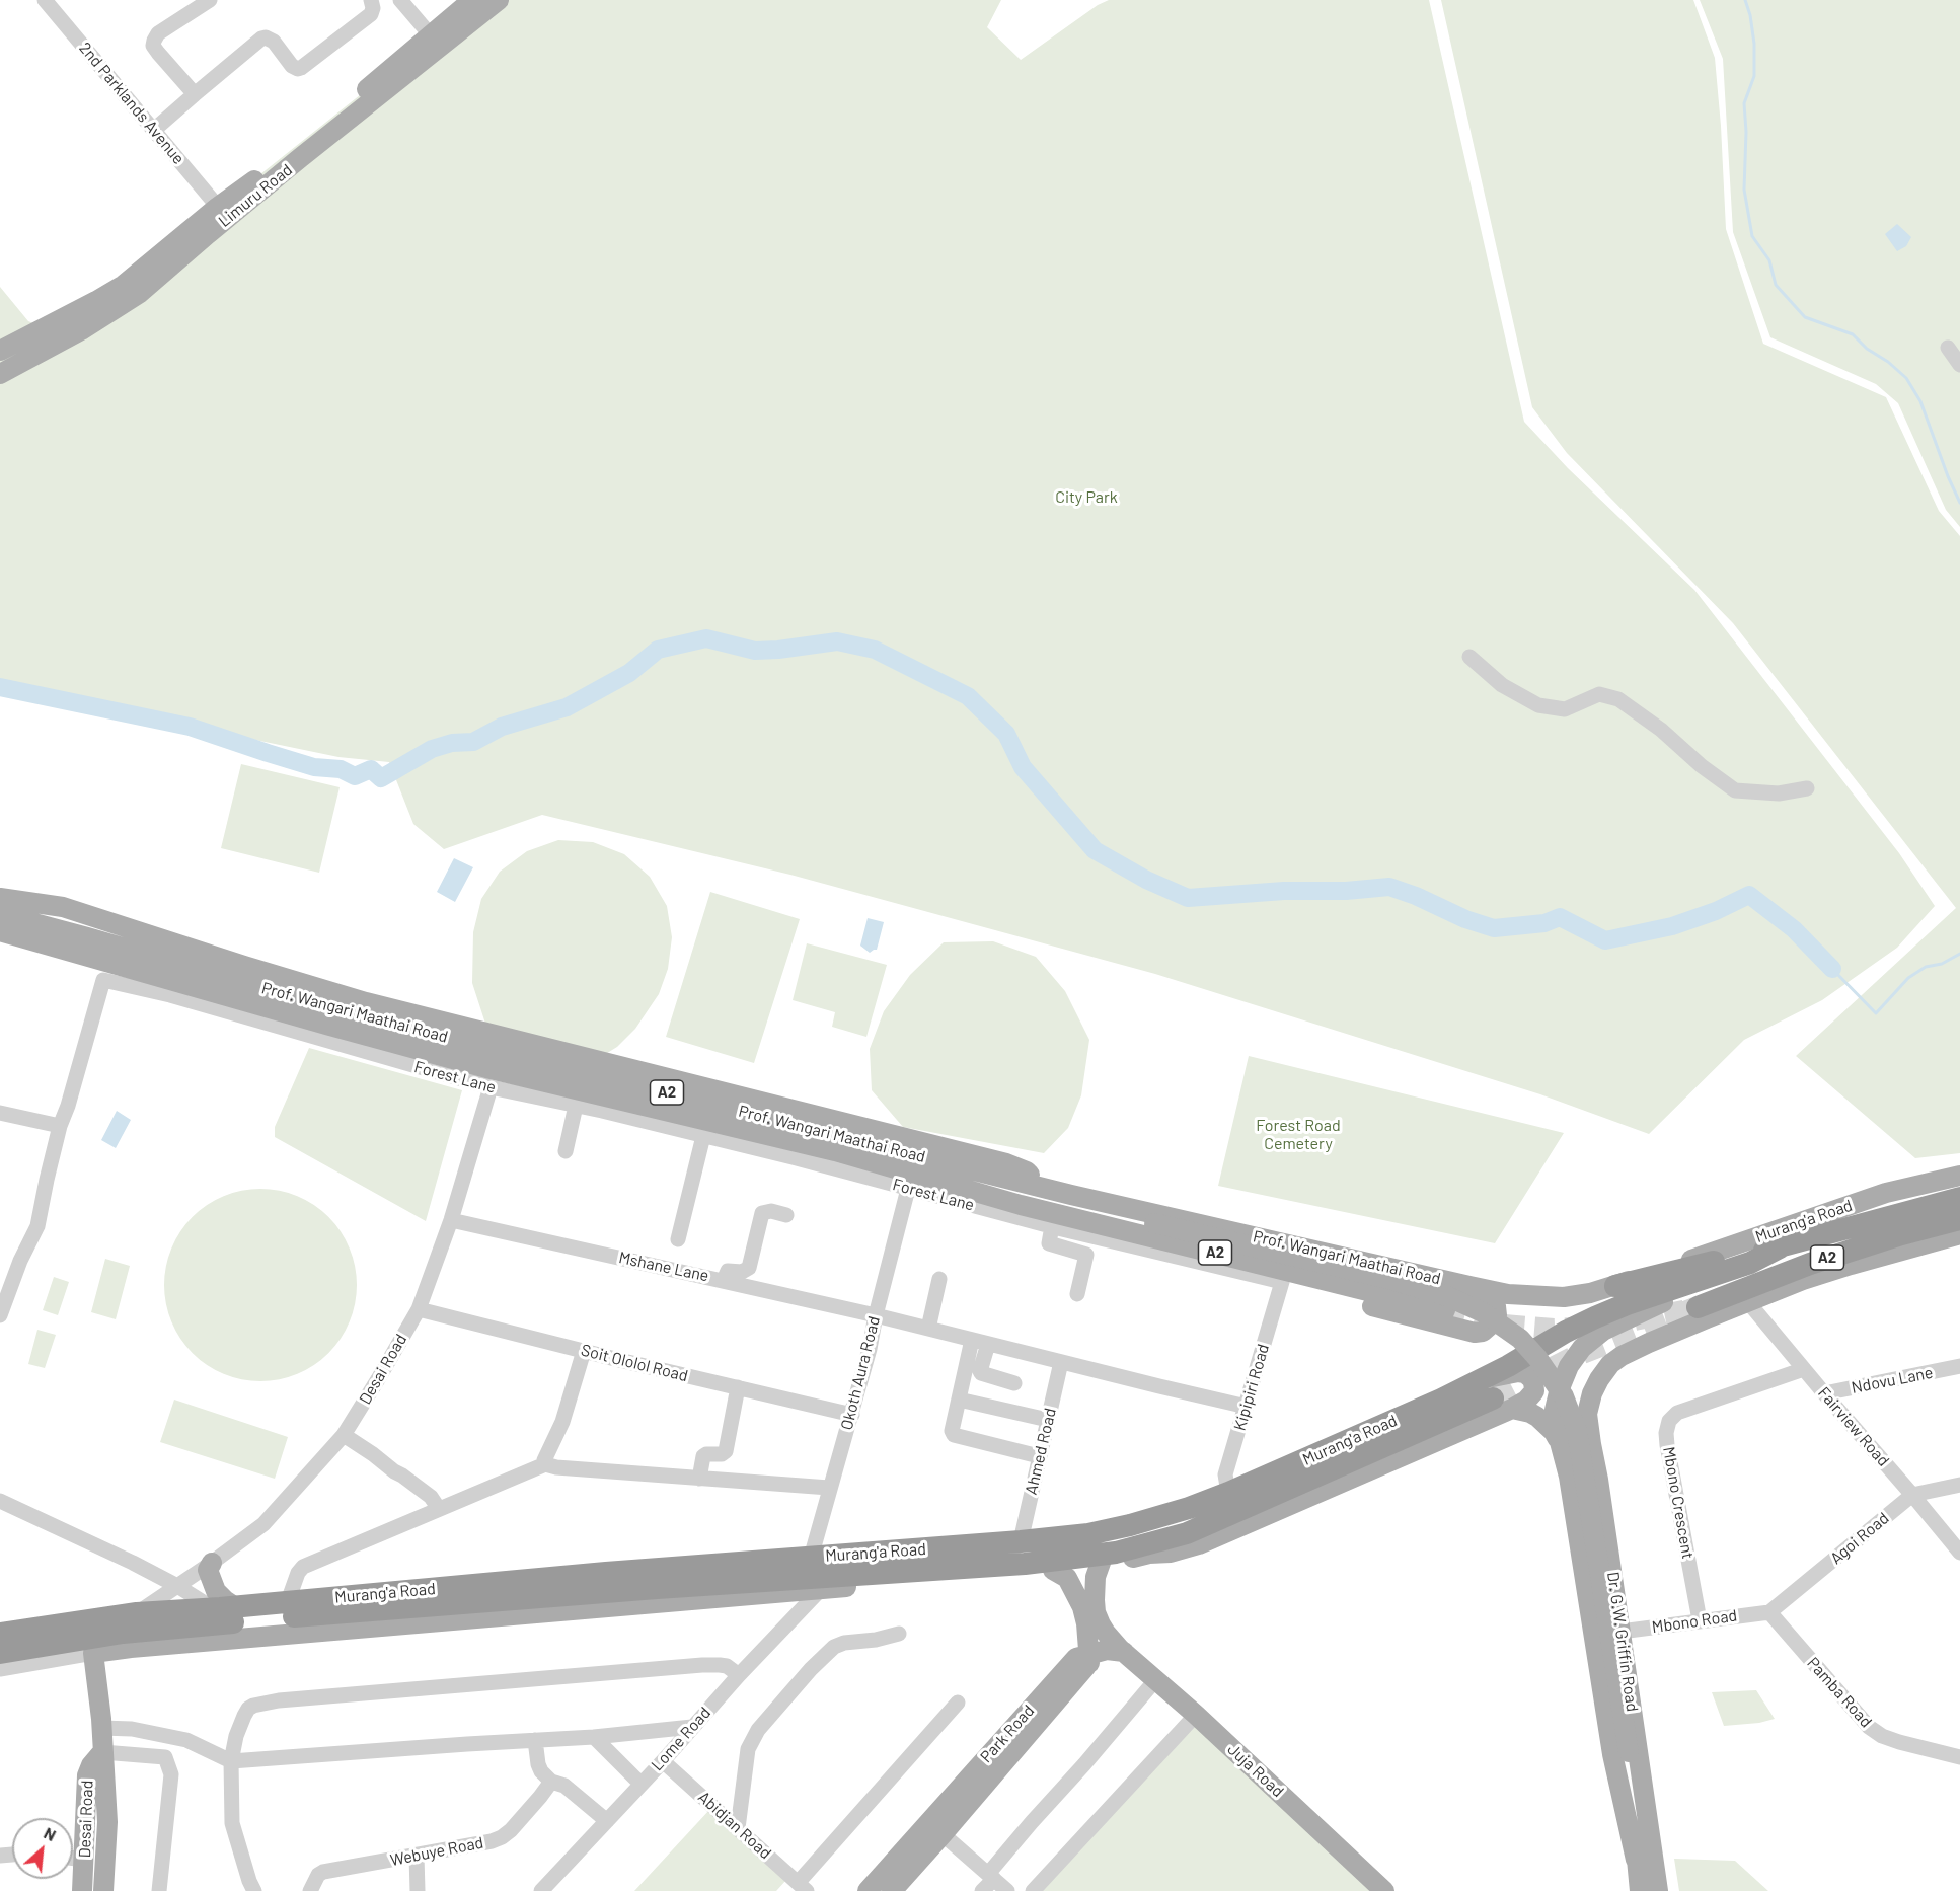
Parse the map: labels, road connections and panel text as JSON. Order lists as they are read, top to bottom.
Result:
{
  "streets": {
    "highway": ["Prof. Wangari Maathai Road", "A2", "Murang'a Road"],
    "main road": [
      "Limuru Road",
      "Desai Road",
      "Dr. G.W. Griffin Road",
      "Park Road",
      "Juja Road"
    ],
    "street": [
      "2nd Parklands Avenue",
      "Forest Lane",
      "Mshane Lane",
      "Soit Ololol Road",
      "Okoth Aura Road",
      "Ndovu Lane",
      "Kipipiri Road",
      "Fairview Road",
      "Ahmed Road",
      "Mbono Crescent",
      "Agoi Road",
      "Mbono Road",
      "Pamba Road",
      "Lome Road",
      "Abidjan Road",
      "Webuye Road"
    ]
  },
  "crossings": [
    ["2nd Parklands Avenue", "Limuru Road"],
    ["Prof. Wangari Maathai Road", "Murang'a Road"],
    ["Prof. Wangari Maathai Road", "Dr. G.W. Griffin Road"],
    ["Forest Lane", "Desai Road"],
    ["Forest Lane", "Okoth Aura Road"],
    ["Murang'a Road", "Desai Road"],
    ["Murang'a Road", "Okoth Aura Road"],
    ["Murang'a Road", "Kipipiri Road"],
    ["Murang'a Road", "Ahmed Road"],
    ["Murang'a Road", "Dr. G.W. Griffin Road"],
    ["Murang'a Road", "Lome Road"],
    ["Murang'a Road", "Juja Road"],
    ["Mshane Lane", "Desai Road"],
    ["Mshane Lane", "Okoth Aura Road"],
    ["Mshane Lane", "Kipipiri Road"],
    ["Mshane Lane", "Ahmed Road"],
    ["Soit Ololol Road", "Desai Road"],
    ["Soit Ololol Road", "Okoth Aura Road"],
    ["Ndovu Lane", "Fairview Road"],
    ["Fairview Road", "Mbono Crescent"],
    ["Fairview Road", "Agoi Road"],
    ["Fairview Road", "Dr. G.W. Griffin Road"],
    ["Mbono Crescent", "Mbono Road"],
    ["Agoi Road", "Mbono Road"],
    ["Agoi Road", "Pamba Road"],
    ["Mbono Road", "Dr. G.W. Griffin Road"],
    ["Mbono Road", "Pamba Road"],
    ["Lome Road", "Abidjan Road"]
  ],
  "parks": ["City Park", "Forest Road Cemetery"],
  "north": "top right"
}
